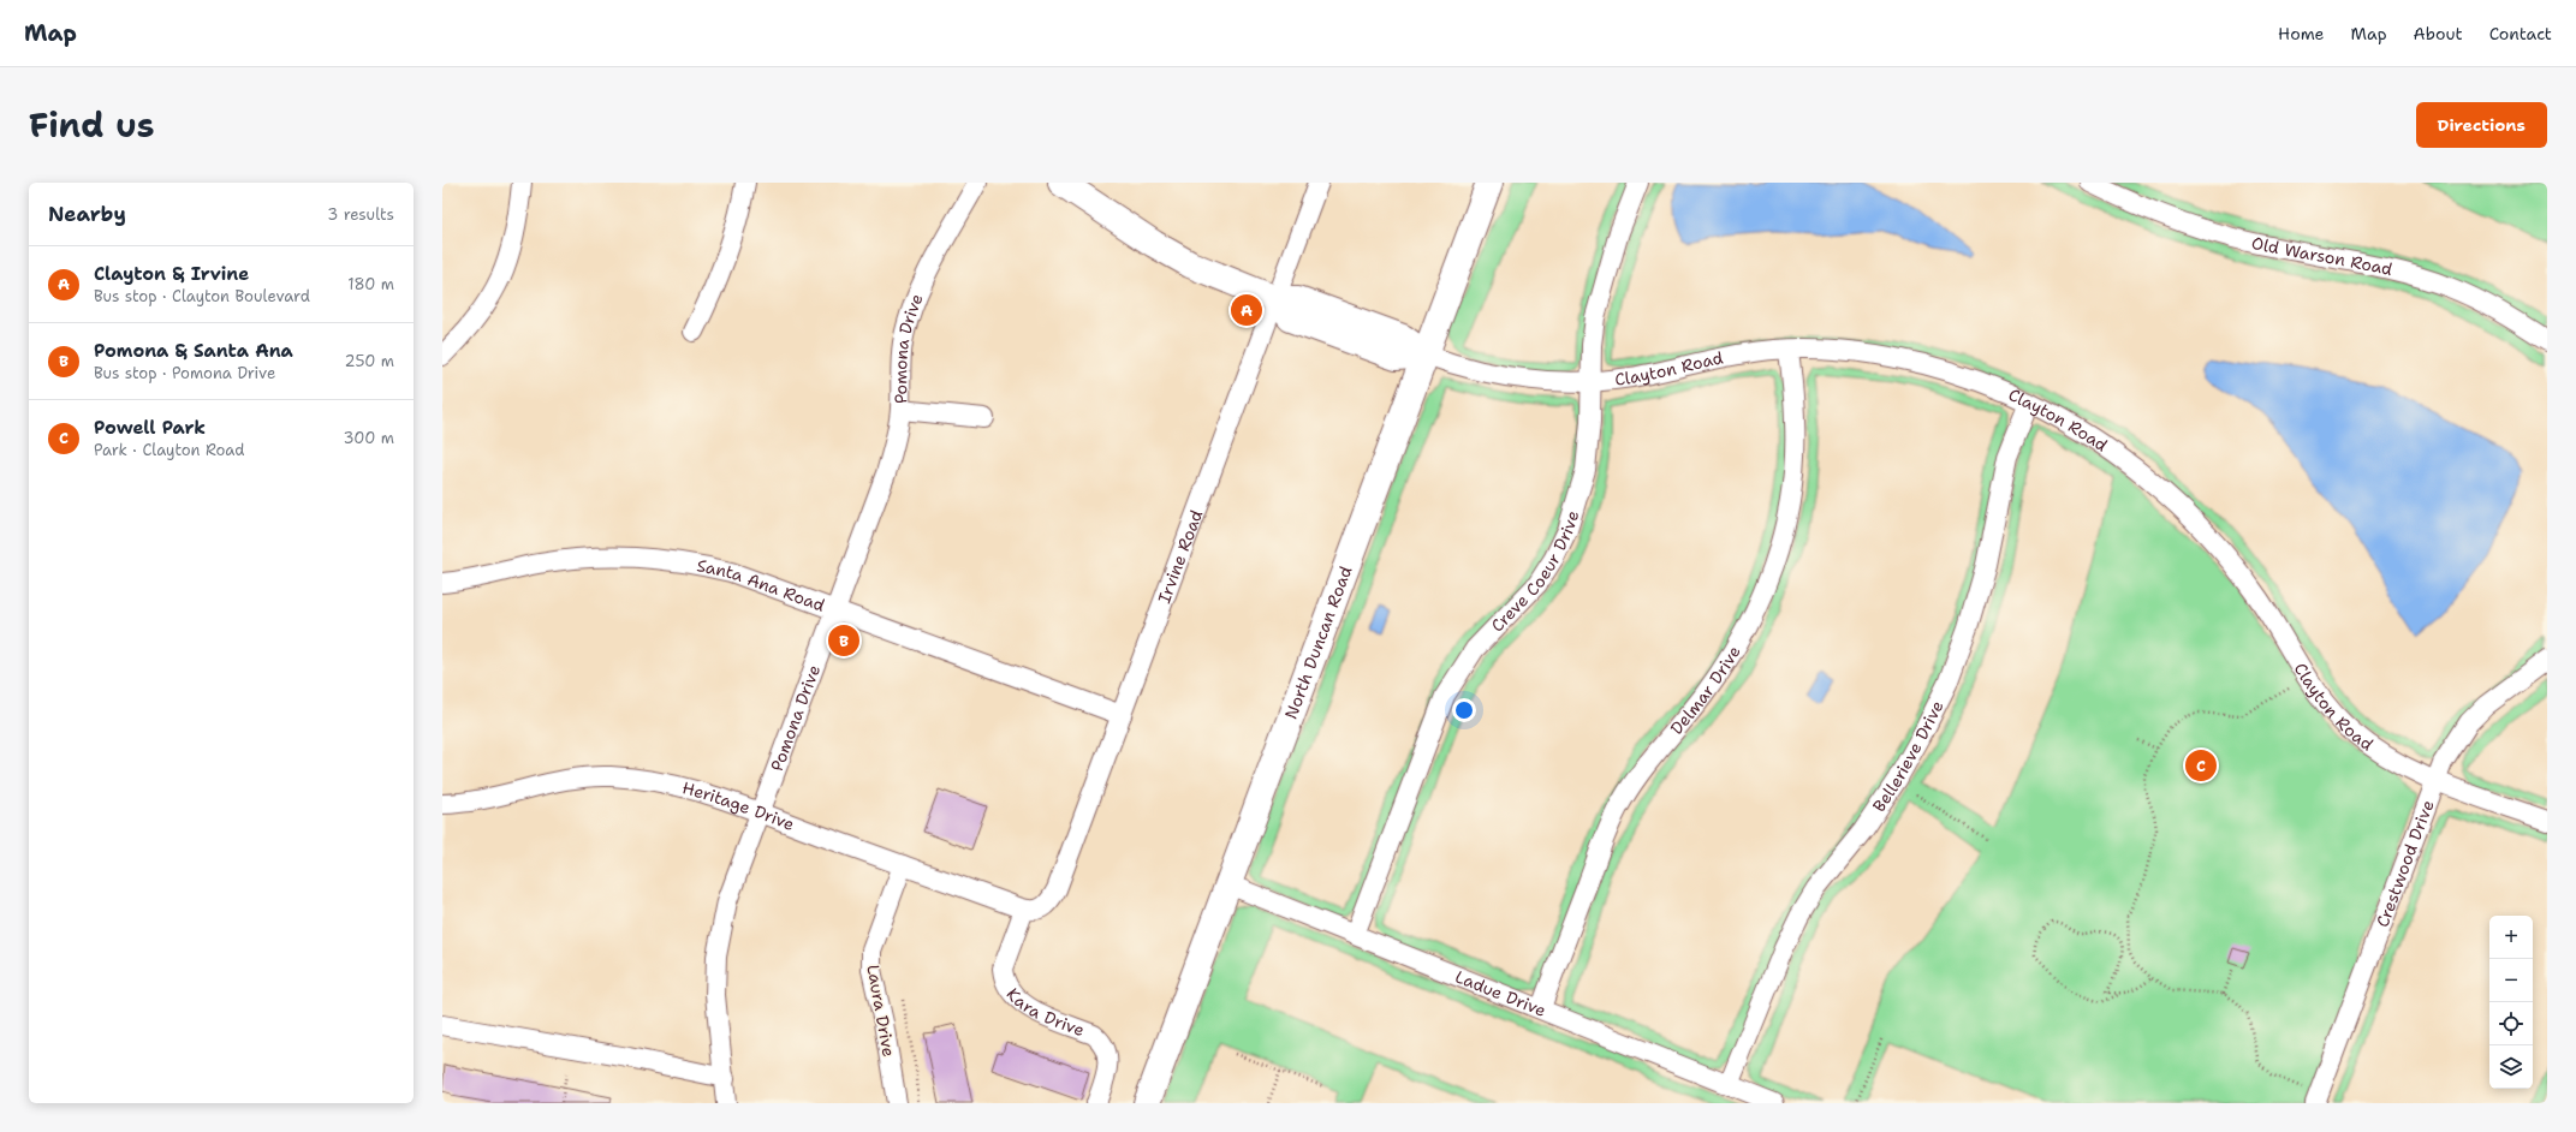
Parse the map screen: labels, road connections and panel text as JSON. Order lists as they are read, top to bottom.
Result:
{
  "streets": {
    "main road": ["North Duncan Road"],
    "street": [
      "Old Warson Road",
      "Pomona Drive",
      "Clayton Road",
      "Irvine Road",
      "Creve Coeur Drive",
      "Santa Ana Road",
      "Delmar Drive",
      "Bellerieve Drive",
      "Heritage Drive",
      "Crestwood Drive",
      "Ladue Drive",
      "Kara Drive",
      "Laura Drive"
    ]
  },
  "crossings": [
    ["Pomona Drive", "Santa Ana Road"],
    ["Pomona Drive", "Heritage Drive"],
    ["Clayton Road", "Creve Coeur Drive"],
    ["Clayton Road", "North Duncan Road"],
    ["Clayton Road", "Delmar Drive"],
    ["Clayton Road", "Bellerieve Drive"],
    ["Clayton Road", "Crestwood Drive"],
    ["Irvine Road", "Santa Ana Road"],
    ["Irvine Road", "Heritage Drive"],
    ["Irvine Road", "Kara Drive"],
    ["Creve Coeur Drive", "Ladue Drive"],
    ["North Duncan Road", "Ladue Drive"],
    ["Delmar Drive", "Ladue Drive"],
    ["Bellerieve Drive", "Ladue Drive"],
    ["Heritage Drive", "Kara Drive"],
    ["Heritage Drive", "Laura Drive"]
  ],
  "page": {
    "header": "Map",
    "nav": [
      "Home",
      "Map",
      "About",
      "Contact"
    ],
    "title": "Find us",
    "buttons": "Directions",
    "heading": ["Nearby", "3 results"],
    "list": [
      {
        "mark": "A",
        "name": "Clayton & Irvine",
        "note": "Bus stop · Clayton Boulevard",
        "value": "180 m"
      },
      {
        "mark": "B",
        "name": "Pomona & Santa Ana",
        "note": "Bus stop · Pomona Drive",
        "value": "250 m"
      },
      {
        "mark": "C",
        "name": "Powell Park",
        "note": "Park · Clayton Road",
        "value": "300 m"
      }
    ],
    "pins": ["A", "B", "C"],
    "map_buttons": ["+", "−"]
  }
}
